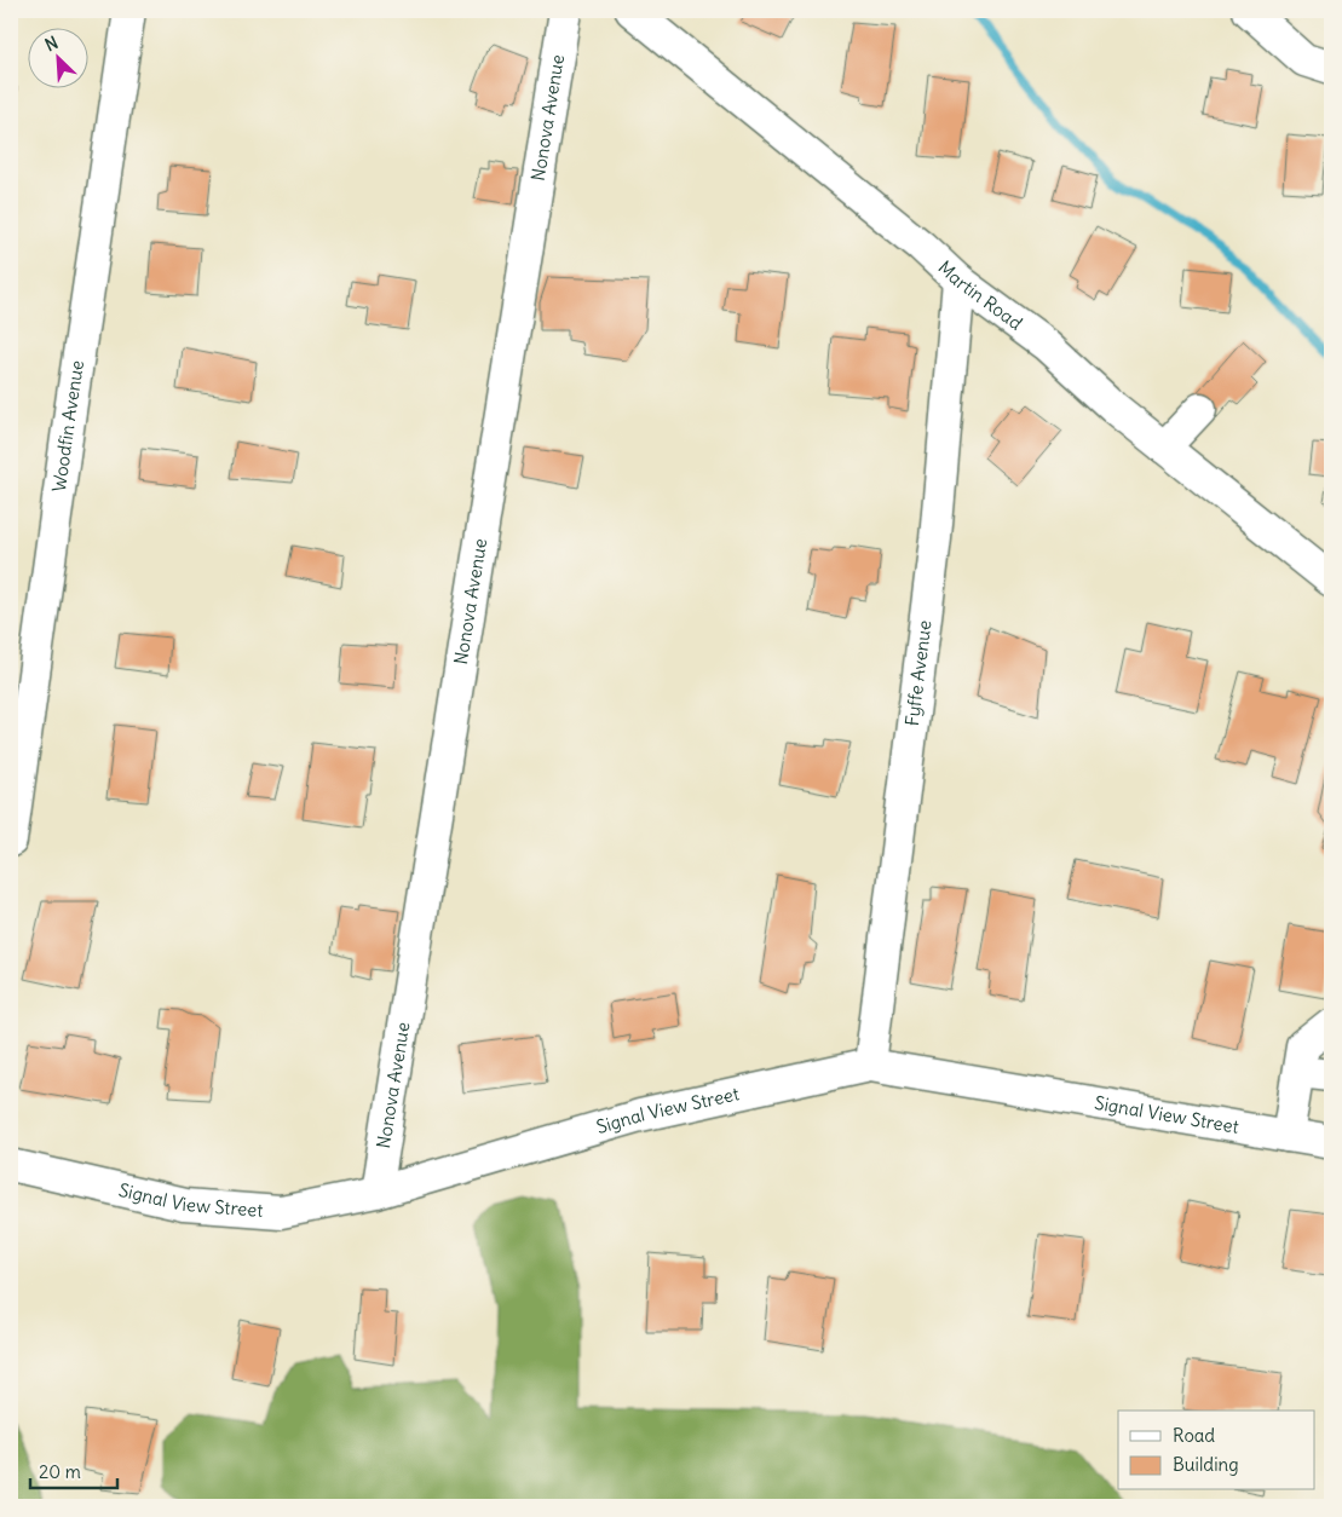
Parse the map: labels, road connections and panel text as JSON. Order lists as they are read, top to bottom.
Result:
{
  "streets": {
    "street": [
      "Nonova Avenue",
      "Martin Road",
      "Woodfin Avenue",
      "Fyffe Avenue",
      "Signal View Street"
    ]
  },
  "crossings": [
    ["Nonova Avenue", "Signal View Street"],
    ["Martin Road", "Fyffe Avenue"],
    ["Fyffe Avenue", "Signal View Street"]
  ],
  "legend": ["Road", "Building"],
  "scale_bar": "20 m",
  "north": "top left"
}
